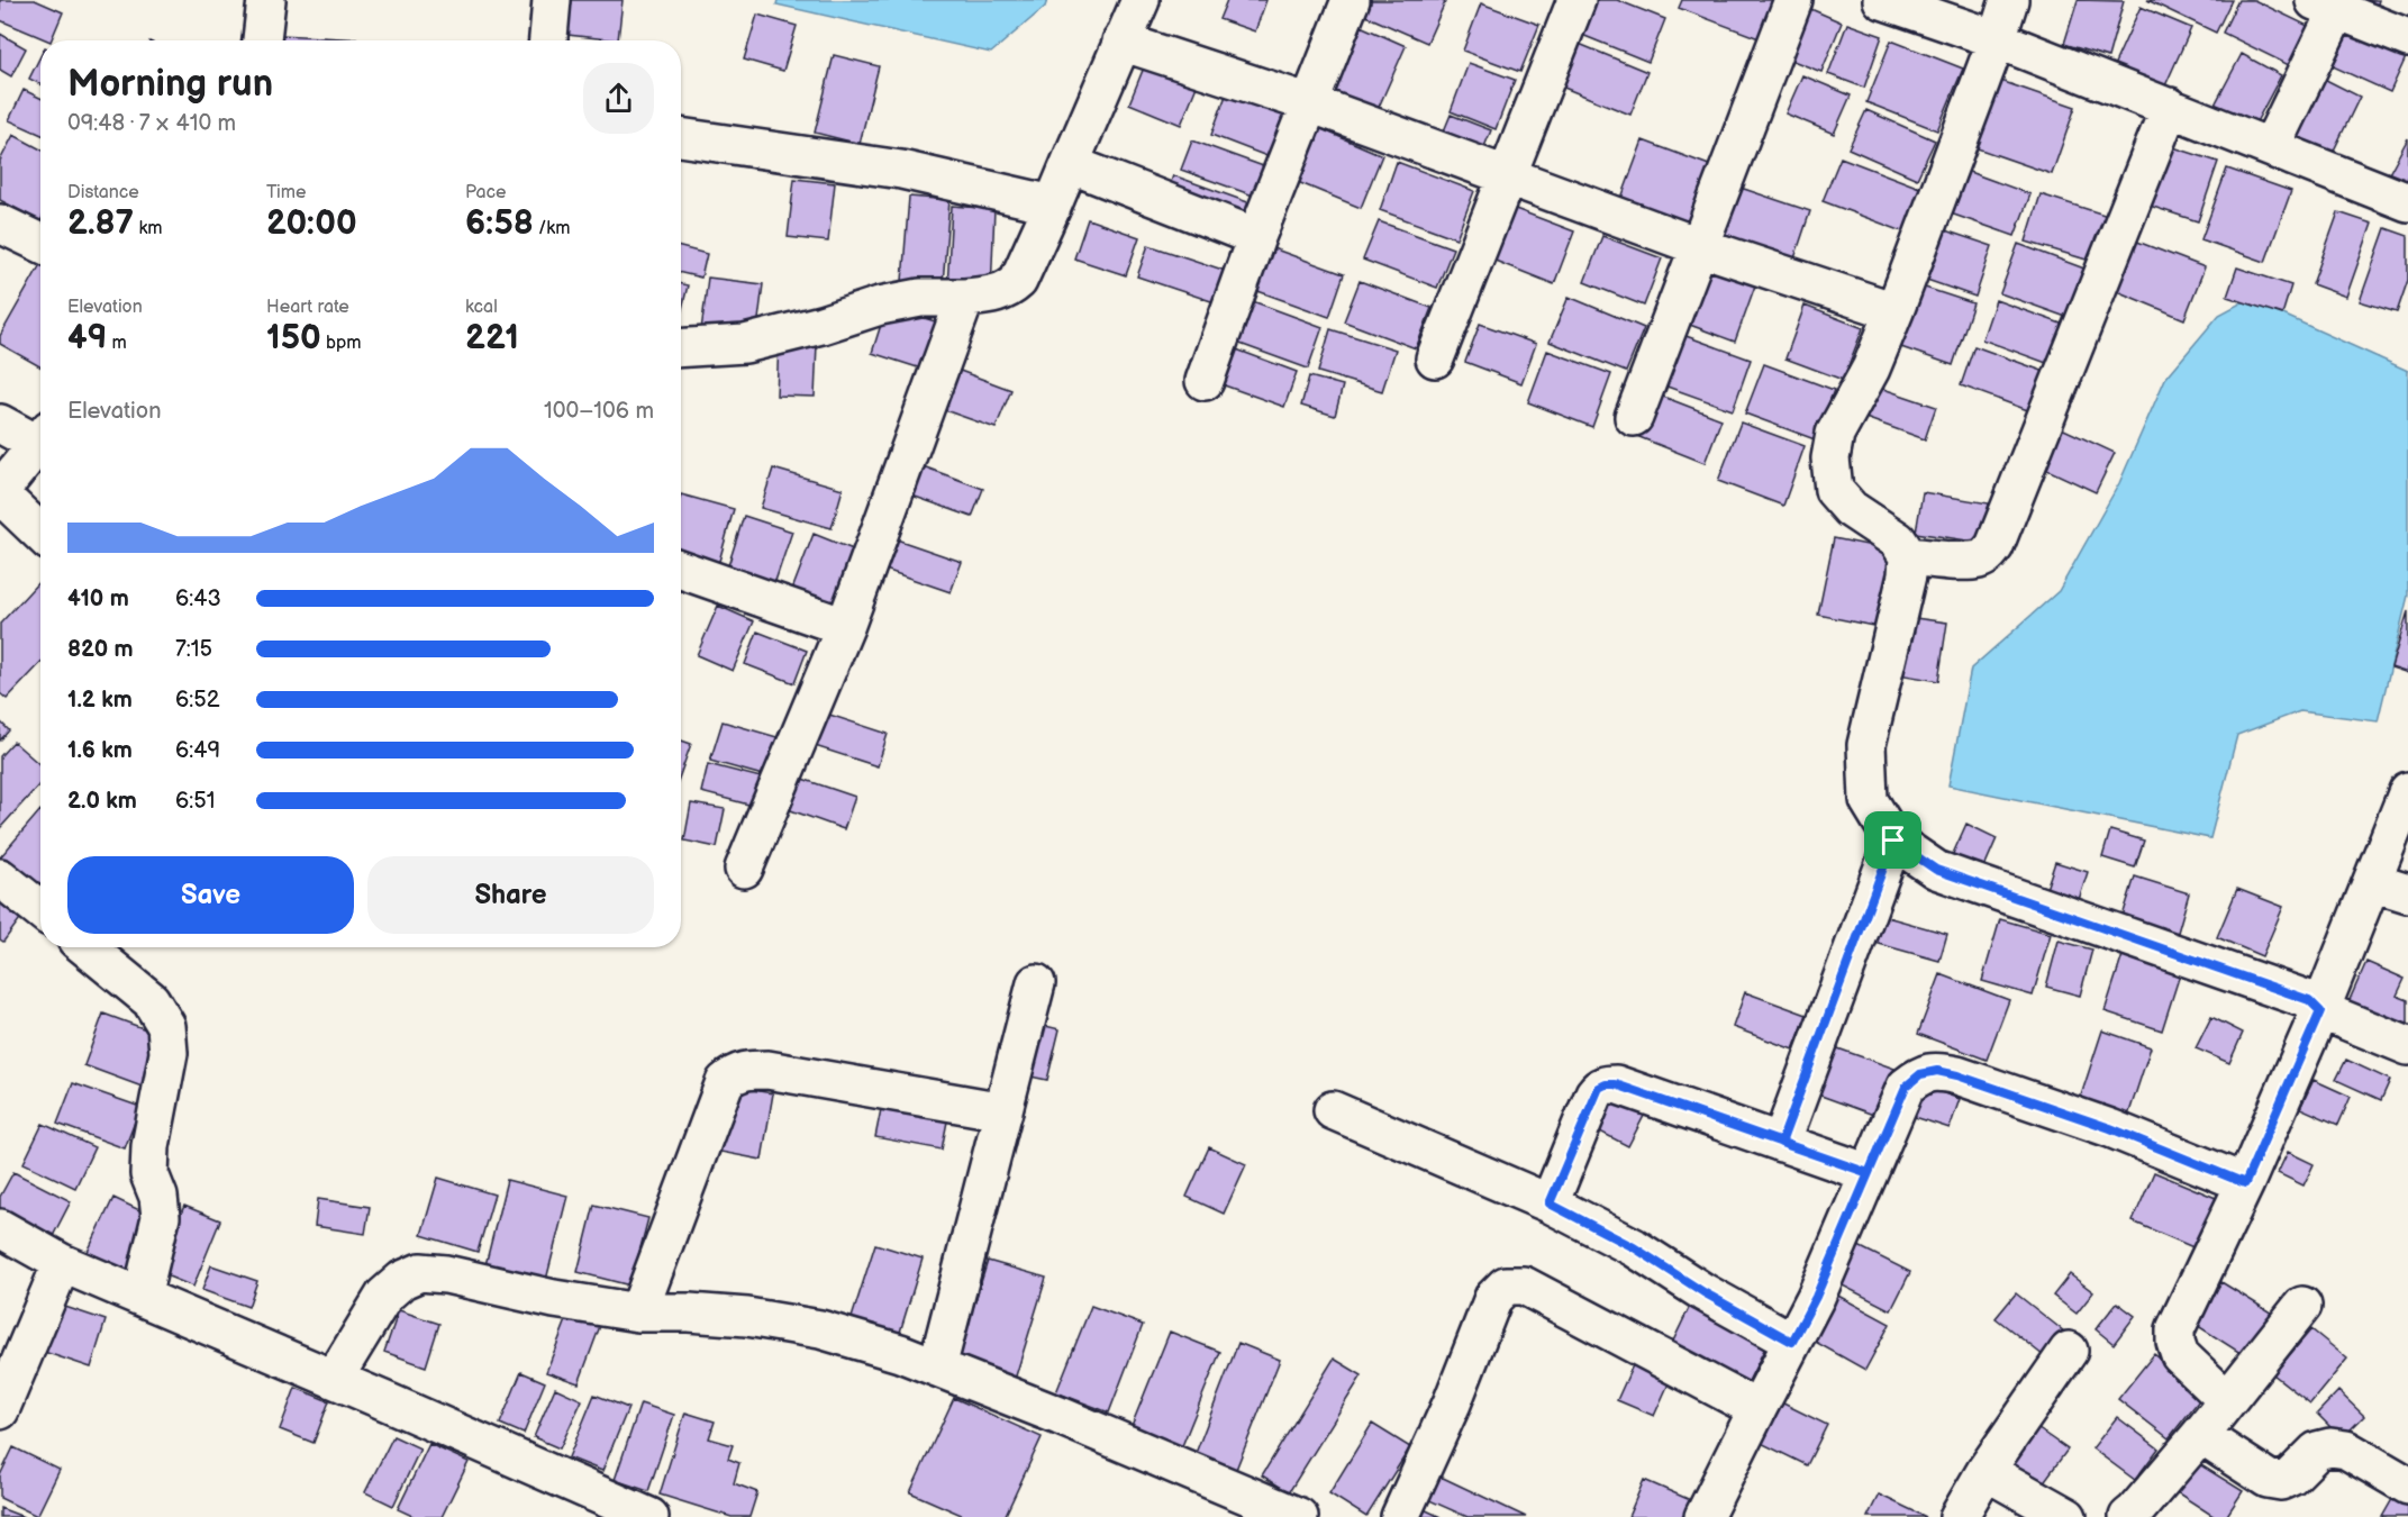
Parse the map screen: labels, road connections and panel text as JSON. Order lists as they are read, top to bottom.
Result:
{
  "page": {
    "heading": ["Morning run", "09:48 · 7 × 410 m"],
    "stats": [
      ["Distance", "2.87 km"],
      ["Time", "20:00"],
      ["Pace", "6:58 /km"],
      ["Elevation", "49 m"],
      ["Heart rate", "150 bpm"],
      ["kcal", "221"]
    ],
    "chart": ["Elevation", "100–106 m"],
    "list": [
      {
        "name": "410 m",
        "note": "6:43"
      },
      {
        "name": "820 m",
        "note": "7:15"
      },
      {
        "name": "1.2 km",
        "note": "6:52"
      },
      {
        "name": "1.6 km",
        "note": "6:49"
      },
      {
        "name": "2.0 km",
        "note": "6:51"
      }
    ],
    "buttons": ["Save", "Share"]
  }
}
